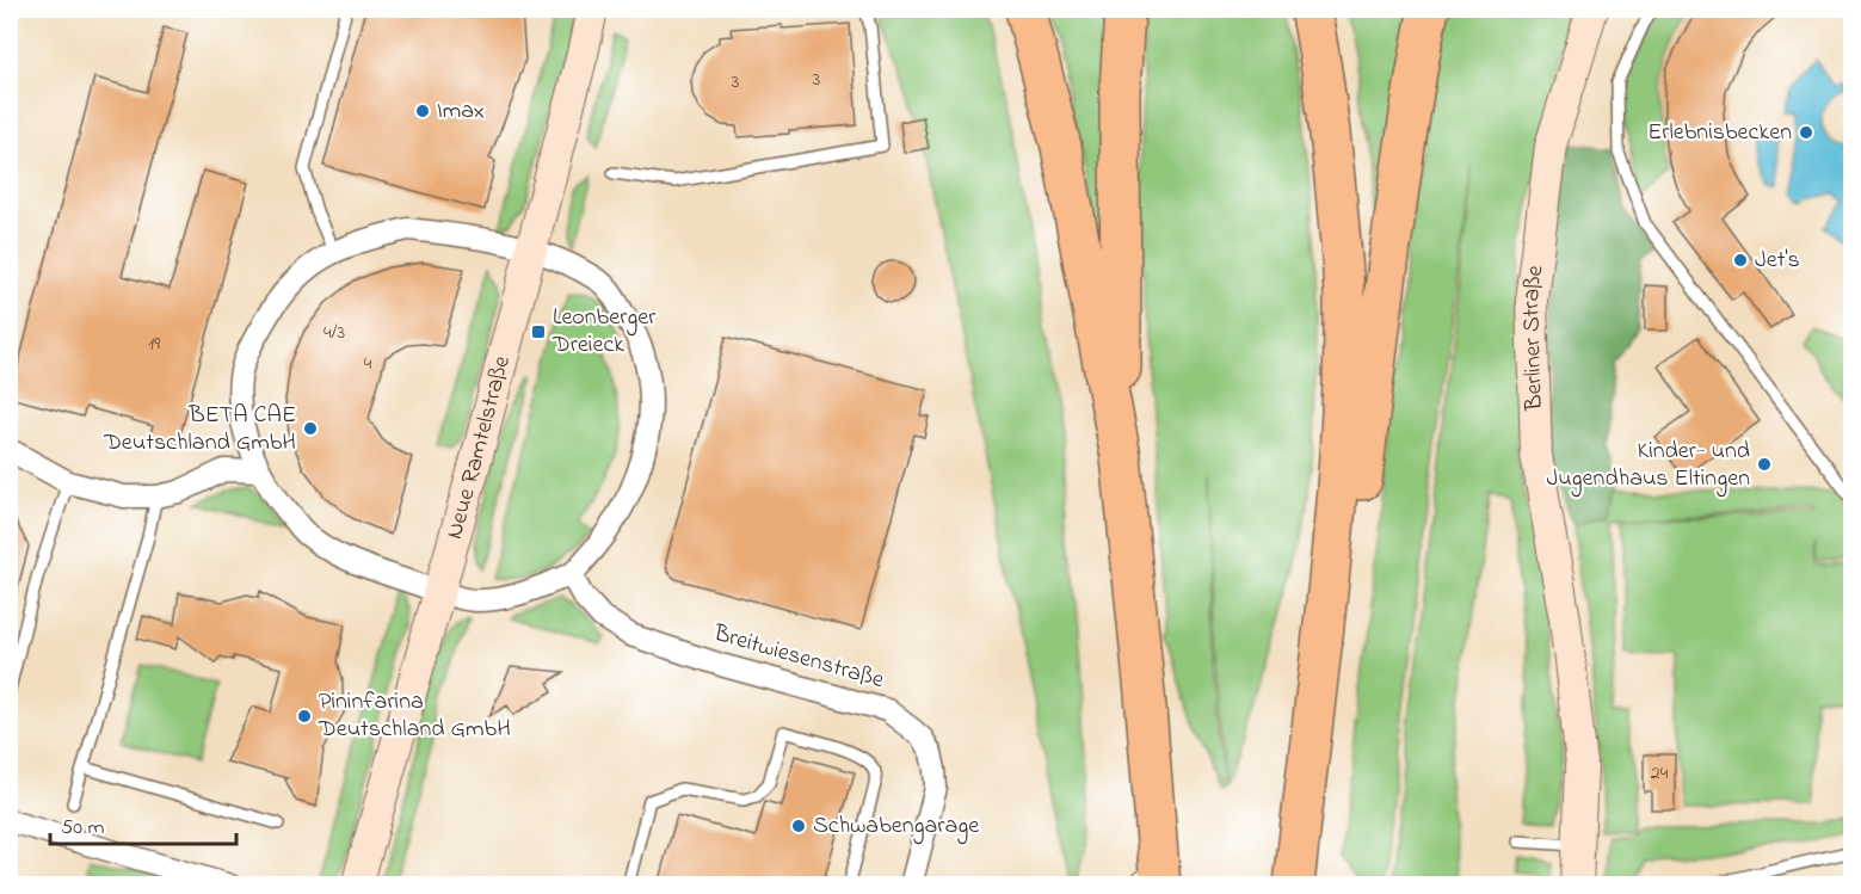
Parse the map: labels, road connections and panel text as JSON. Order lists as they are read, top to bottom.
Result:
{
  "streets": {
    "main road": ["Berliner Straße", "Neue Ramtelstraße"],
    "street": ["Breitwiesenstraße"]
  },
  "places": {
    "other": [
      "Imax",
      "Erlebnisbecken",
      "Jet's",
      "BETA CAE Deutschland GmbH",
      "Kinder- und Jugendhaus Eltingen",
      "Pininfarina Deutschland GmbH",
      "Schwabengarage"
    ],
    "transit": ["Leonberger Dreieck"]
  },
  "house_numbers": [
    "3",
    "3",
    "4/3",
    "19",
    "4",
    "24"
  ],
  "scale_bar": "50 m"
}
